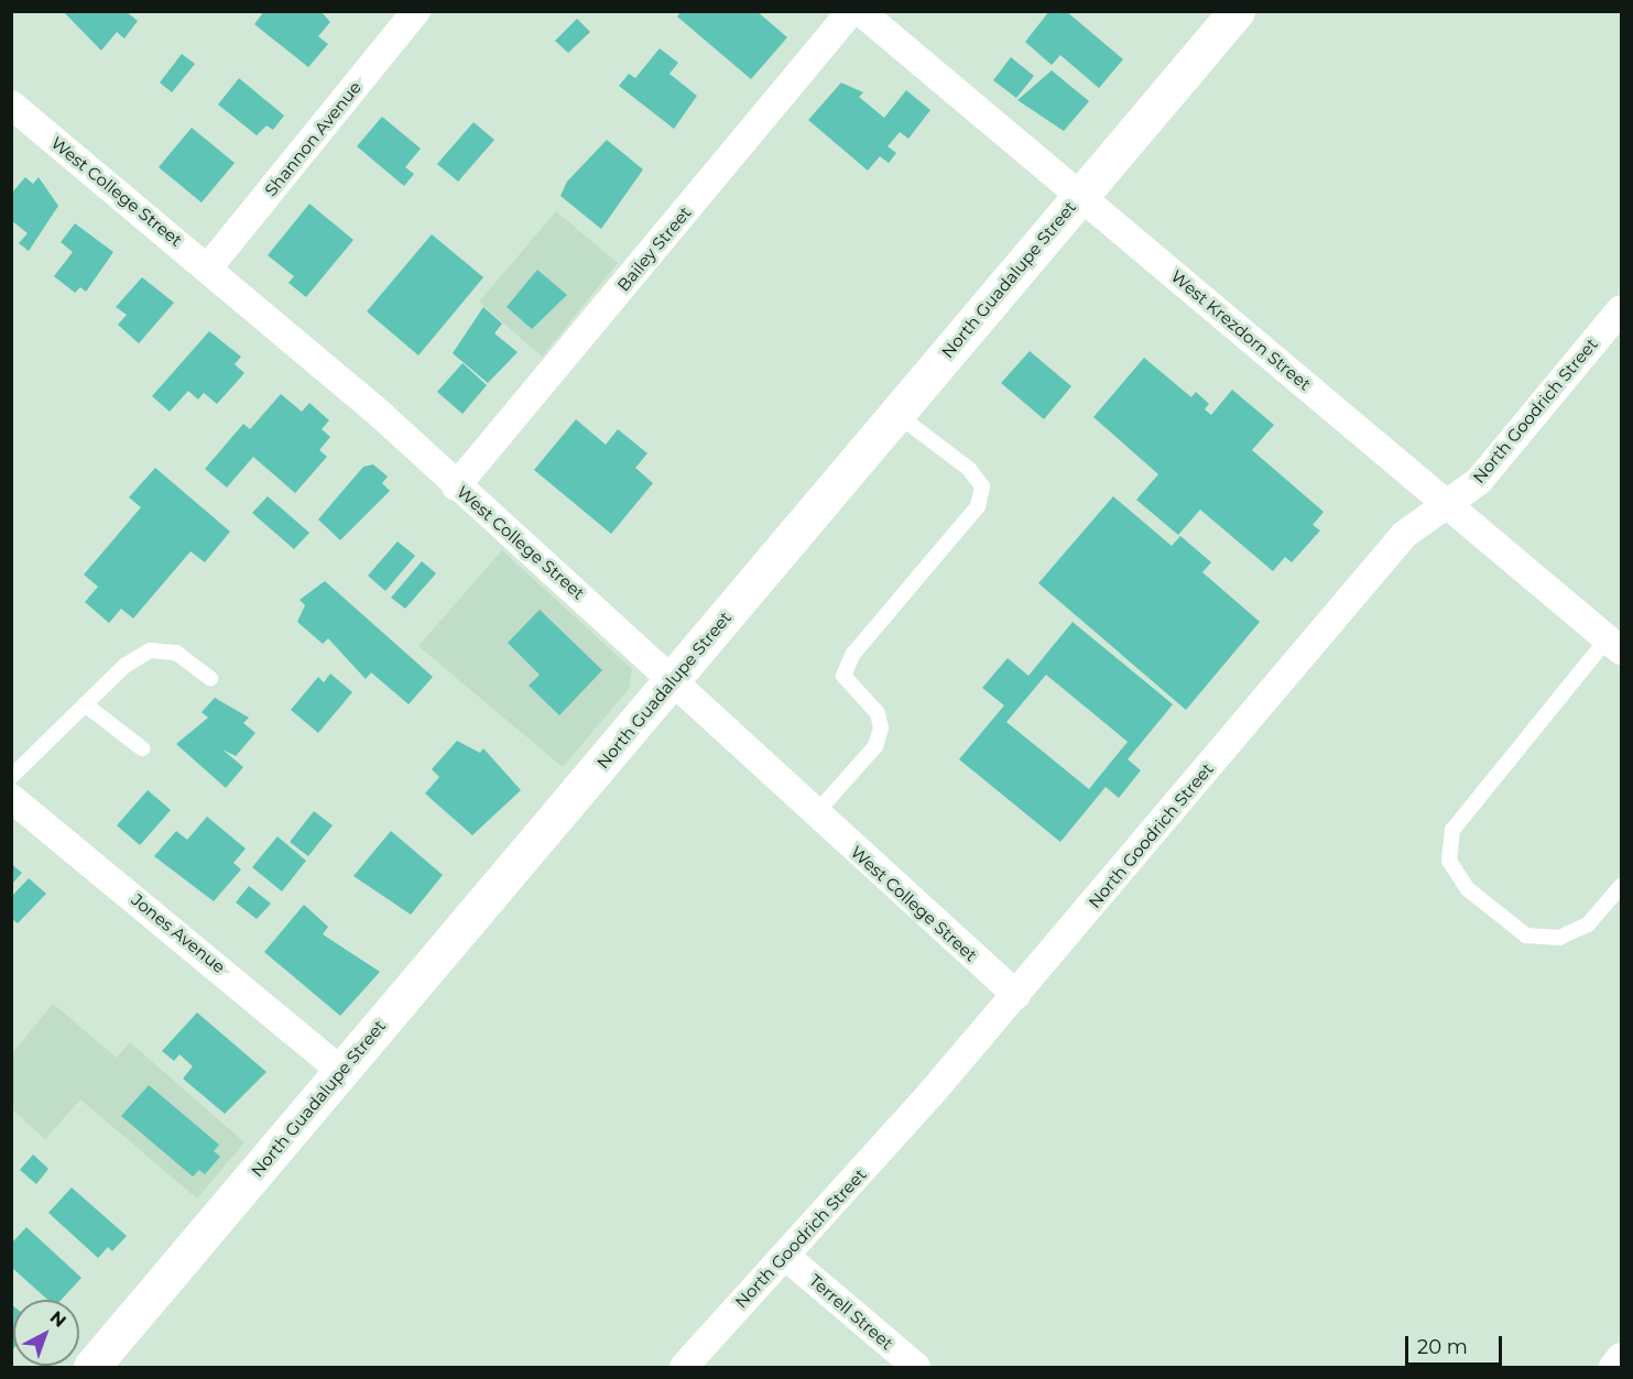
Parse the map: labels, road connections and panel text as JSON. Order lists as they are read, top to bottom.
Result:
{
  "streets": {
    "street": [
      "Shannon Avenue",
      "West College Street",
      "Bailey Street",
      "North Guadalupe Street",
      "West Krezdorn Street",
      "North Goodrich Street",
      "Jones Avenue",
      "Terrell Street"
    ]
  },
  "crossings": [
    ["Shannon Avenue", "West College Street"],
    ["West College Street", "Bailey Street"],
    ["West College Street", "North Guadalupe Street"],
    ["West College Street", "North Goodrich Street"],
    ["North Guadalupe Street", "West Krezdorn Street"],
    ["North Guadalupe Street", "Jones Avenue"],
    ["West Krezdorn Street", "North Goodrich Street"],
    ["North Goodrich Street", "Terrell Street"]
  ],
  "scale_bar": "20 m",
  "north": "top right"
}
